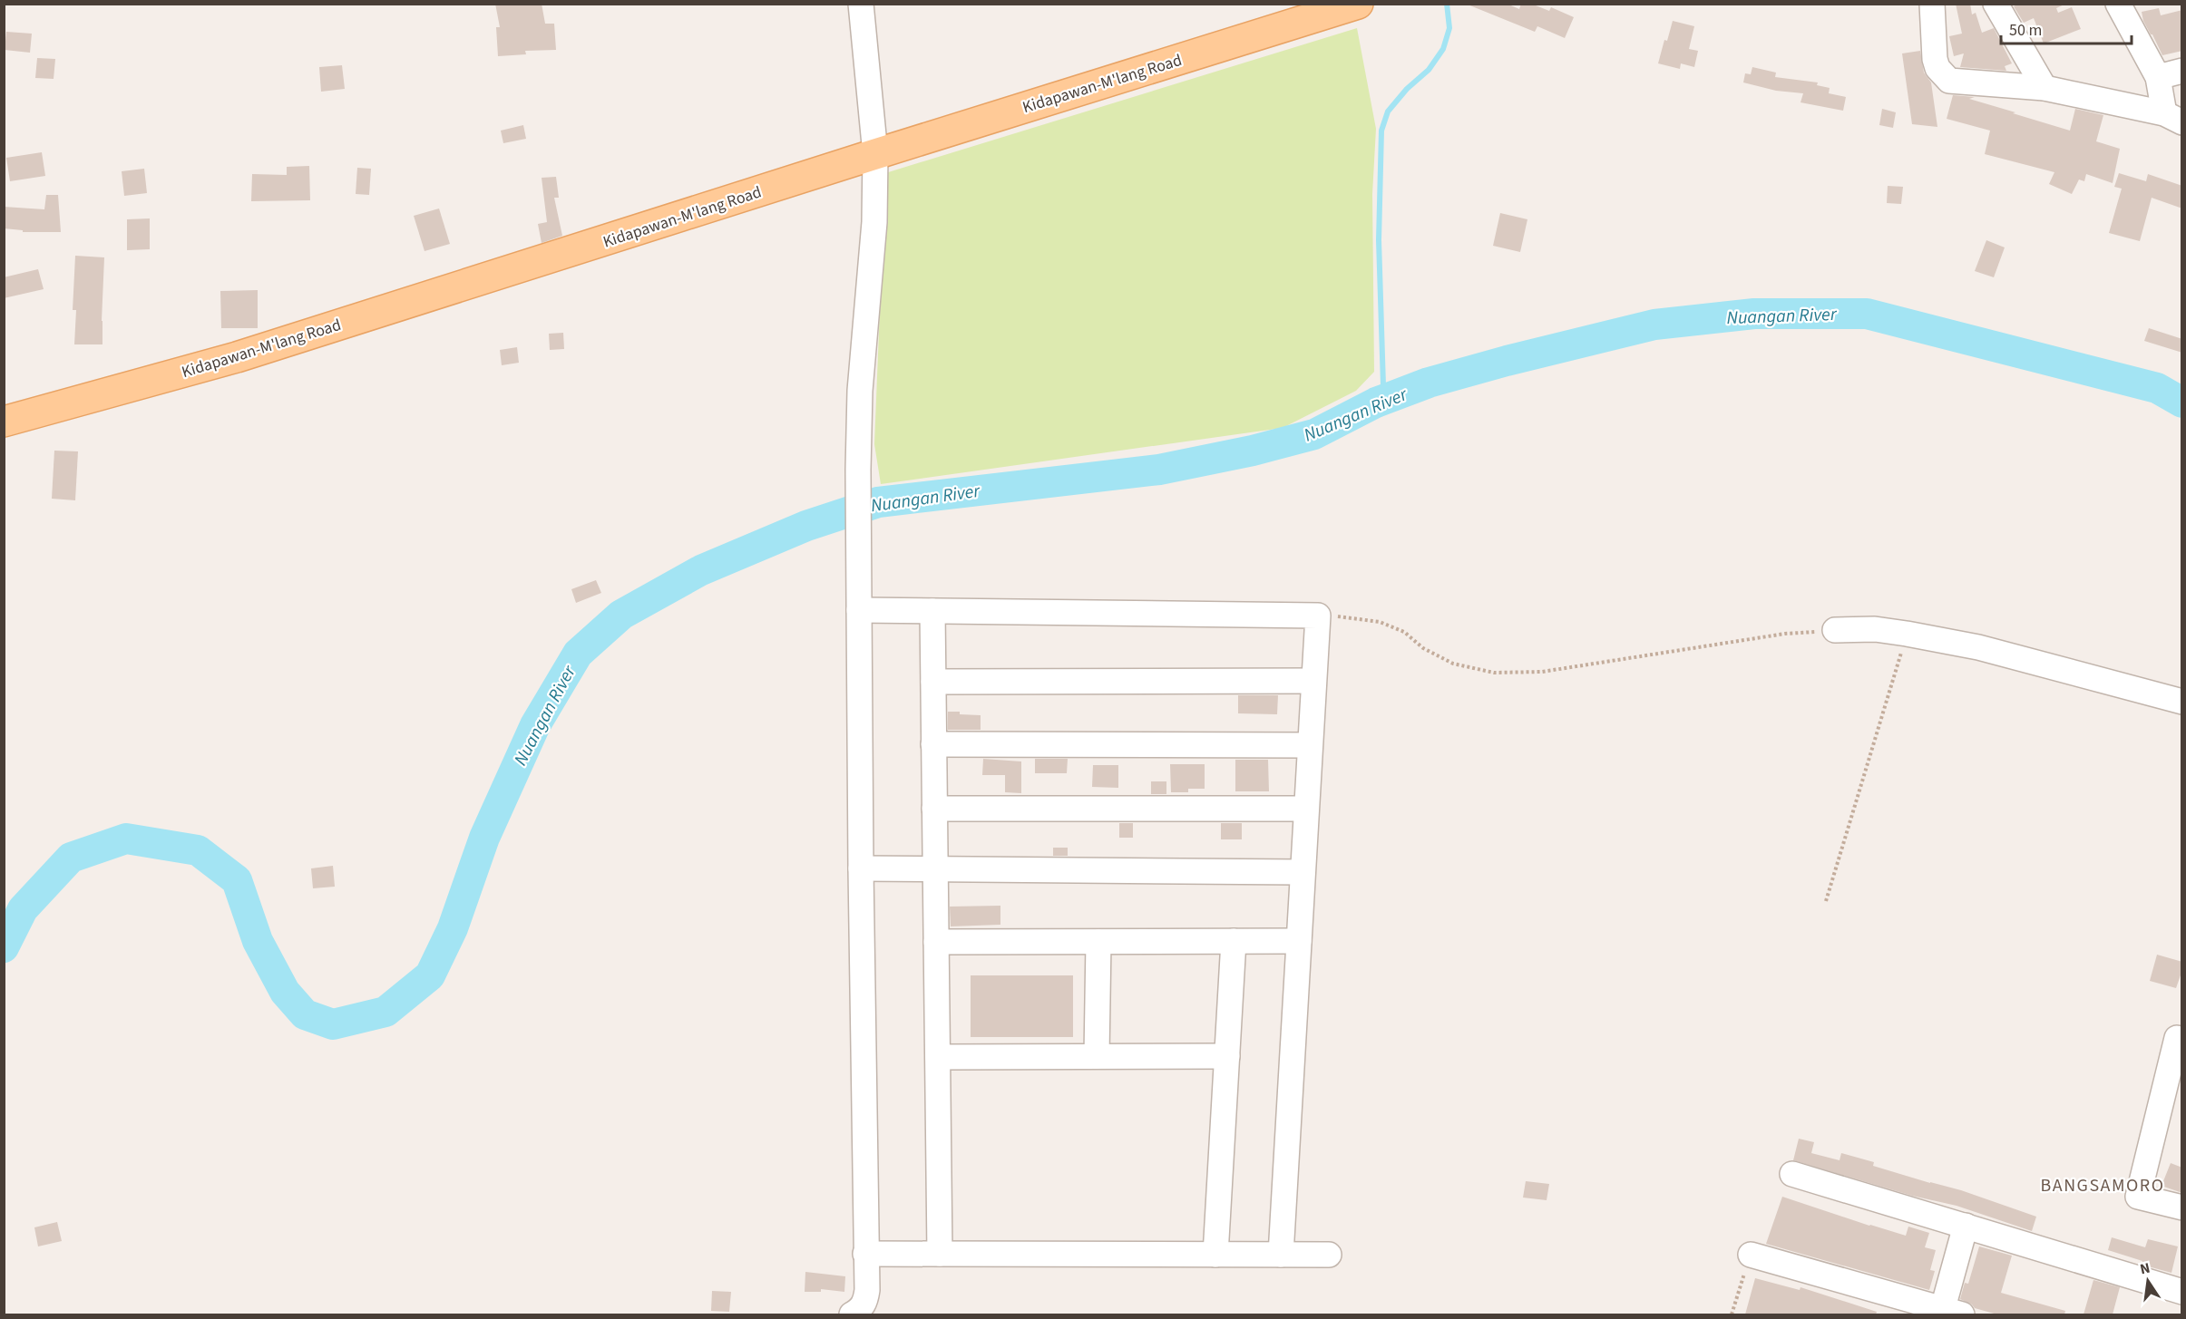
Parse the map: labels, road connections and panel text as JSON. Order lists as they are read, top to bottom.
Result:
{
  "streets": {
    "main road": ["Kidapawan-M'lang Road"]
  },
  "districts": ["BANGSAMORO"],
  "water": ["Nuangan River"],
  "scale_bar": "50 m",
  "north": "top"
}
